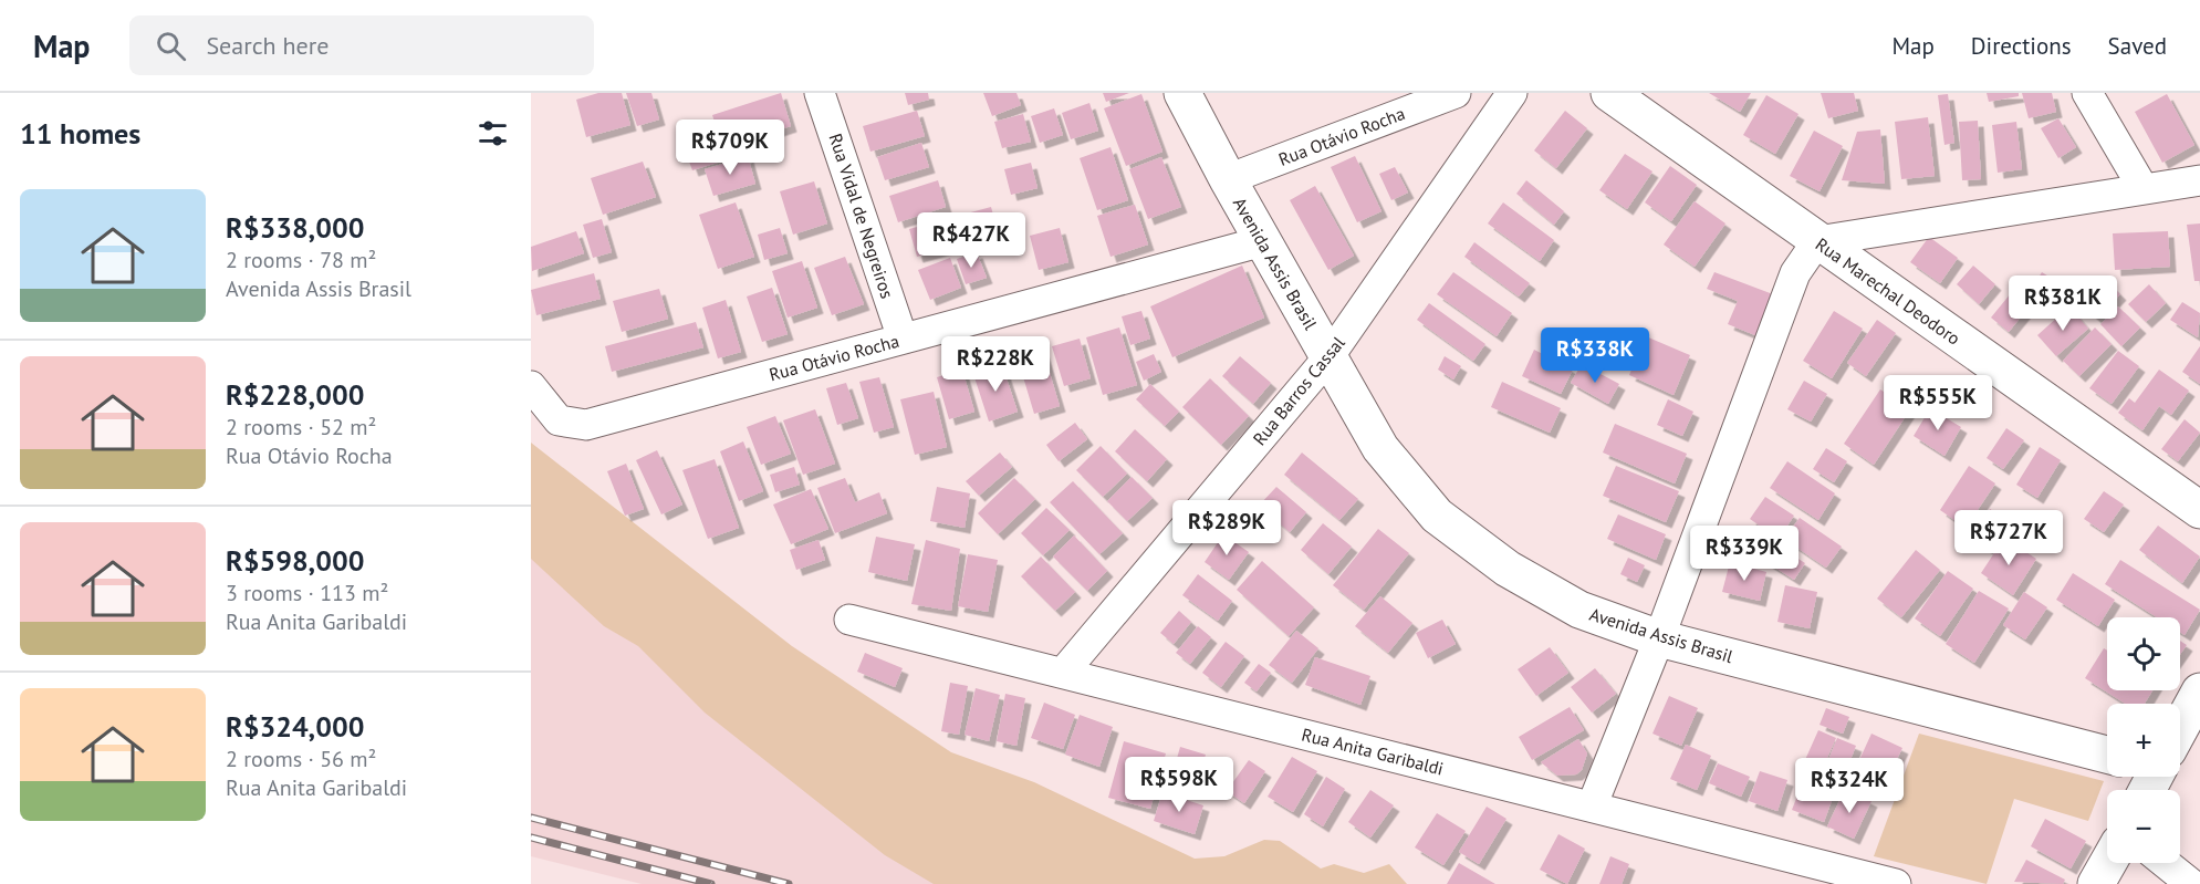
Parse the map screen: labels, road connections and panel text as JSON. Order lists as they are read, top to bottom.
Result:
{
  "streets": {
    "street": [
      "Rua Otávio Rocha",
      "Rua Vidal de Negreiros",
      "Avenida Assis Brasil",
      "Rua Marechal Deodoro",
      "Rua Barros Cassal",
      "Rua Anita Garibaldi"
    ]
  },
  "crossings": [
    ["Rua Otávio Rocha", "Rua Vidal de Negreiros"],
    ["Rua Otávio Rocha", "Avenida Assis Brasil"],
    ["Avenida Assis Brasil", "Rua Barros Cassal"],
    ["Rua Barros Cassal", "Rua Anita Garibaldi"]
  ],
  "page": {
    "header": "Map",
    "search": "Search here",
    "nav": ["Map", "Directions", "Saved"],
    "heading": "11 homes",
    "price": [
      "R$709K",
      "R$427K",
      "R$381K",
      "R$338K",
      "R$228K",
      "R$555K",
      "R$289K",
      "R$727K",
      "R$339K",
      "R$598K",
      "R$324K"
    ],
    "list": [
      {
        "name": "R$338,000",
        "note": "2 rooms · 78 m² · Avenida Assis Brasil"
      },
      {
        "name": "R$228,000",
        "note": "2 rooms · 52 m² · Rua Otávio Rocha"
      },
      {
        "name": "R$598,000",
        "note": "3 rooms · 113 m² · Rua Anita Garibaldi"
      },
      {
        "name": "R$324,000",
        "note": "2 rooms · 56 m² · Rua Anita Garibaldi"
      }
    ],
    "map_buttons": ["+", "−"]
  }
}
